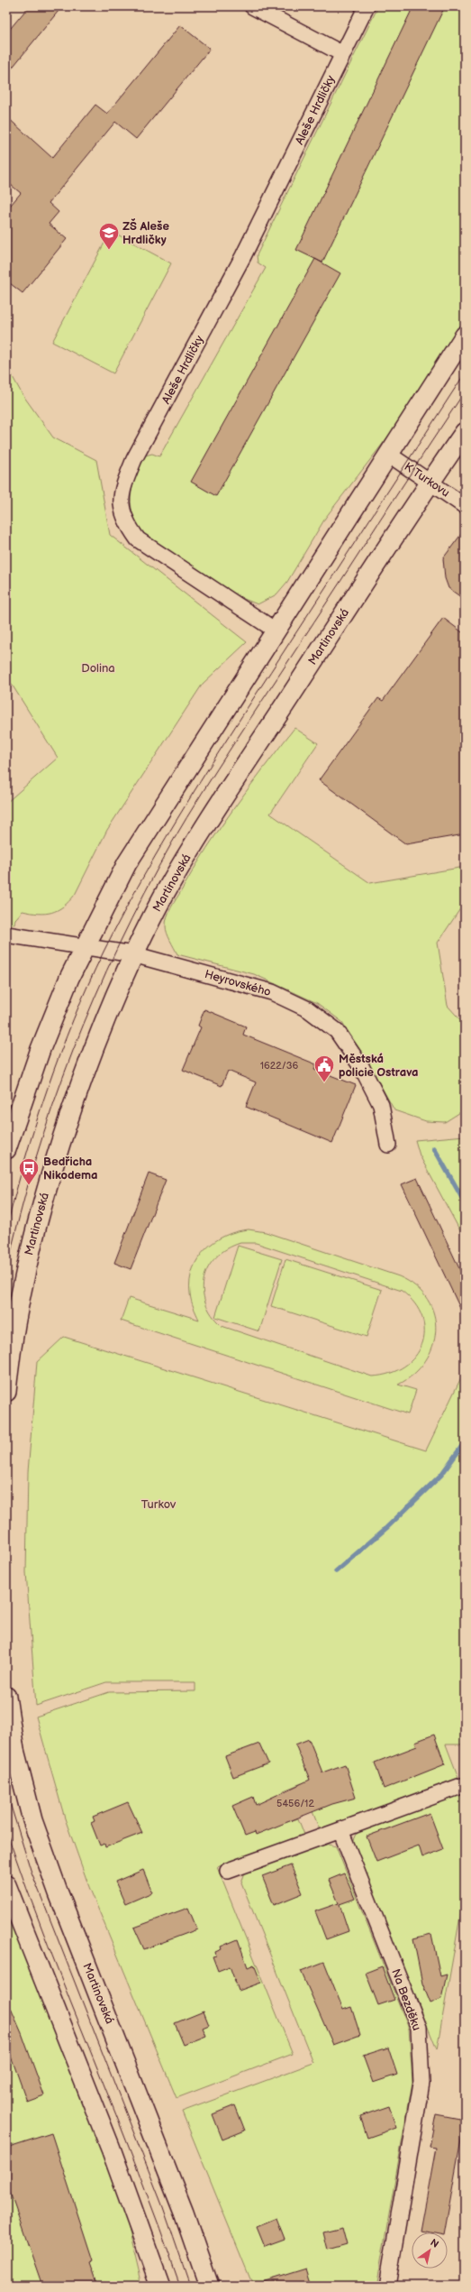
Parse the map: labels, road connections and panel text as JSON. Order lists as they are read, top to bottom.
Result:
{
  "streets": {
    "street": [
      "Aleše Hrdličky",
      "K Turkovu",
      "Martinovská",
      "Heyrovského",
      "Na Bezděku"
    ]
  },
  "crossings": [
    ["K Turkovu", "Martinovská"],
    ["Martinovská", "Heyrovského"]
  ],
  "parks": ["Dolina", "Turkov"],
  "places": {
    "school or university": ["ZŠ Aleše Hrdličky"],
    "public building": ["Městská policie Ostrava"],
    "bus stop": ["Bedřicha Nikodema"]
  },
  "house_numbers": ["1622/36", "5456/12"],
  "north": "top right"
}
